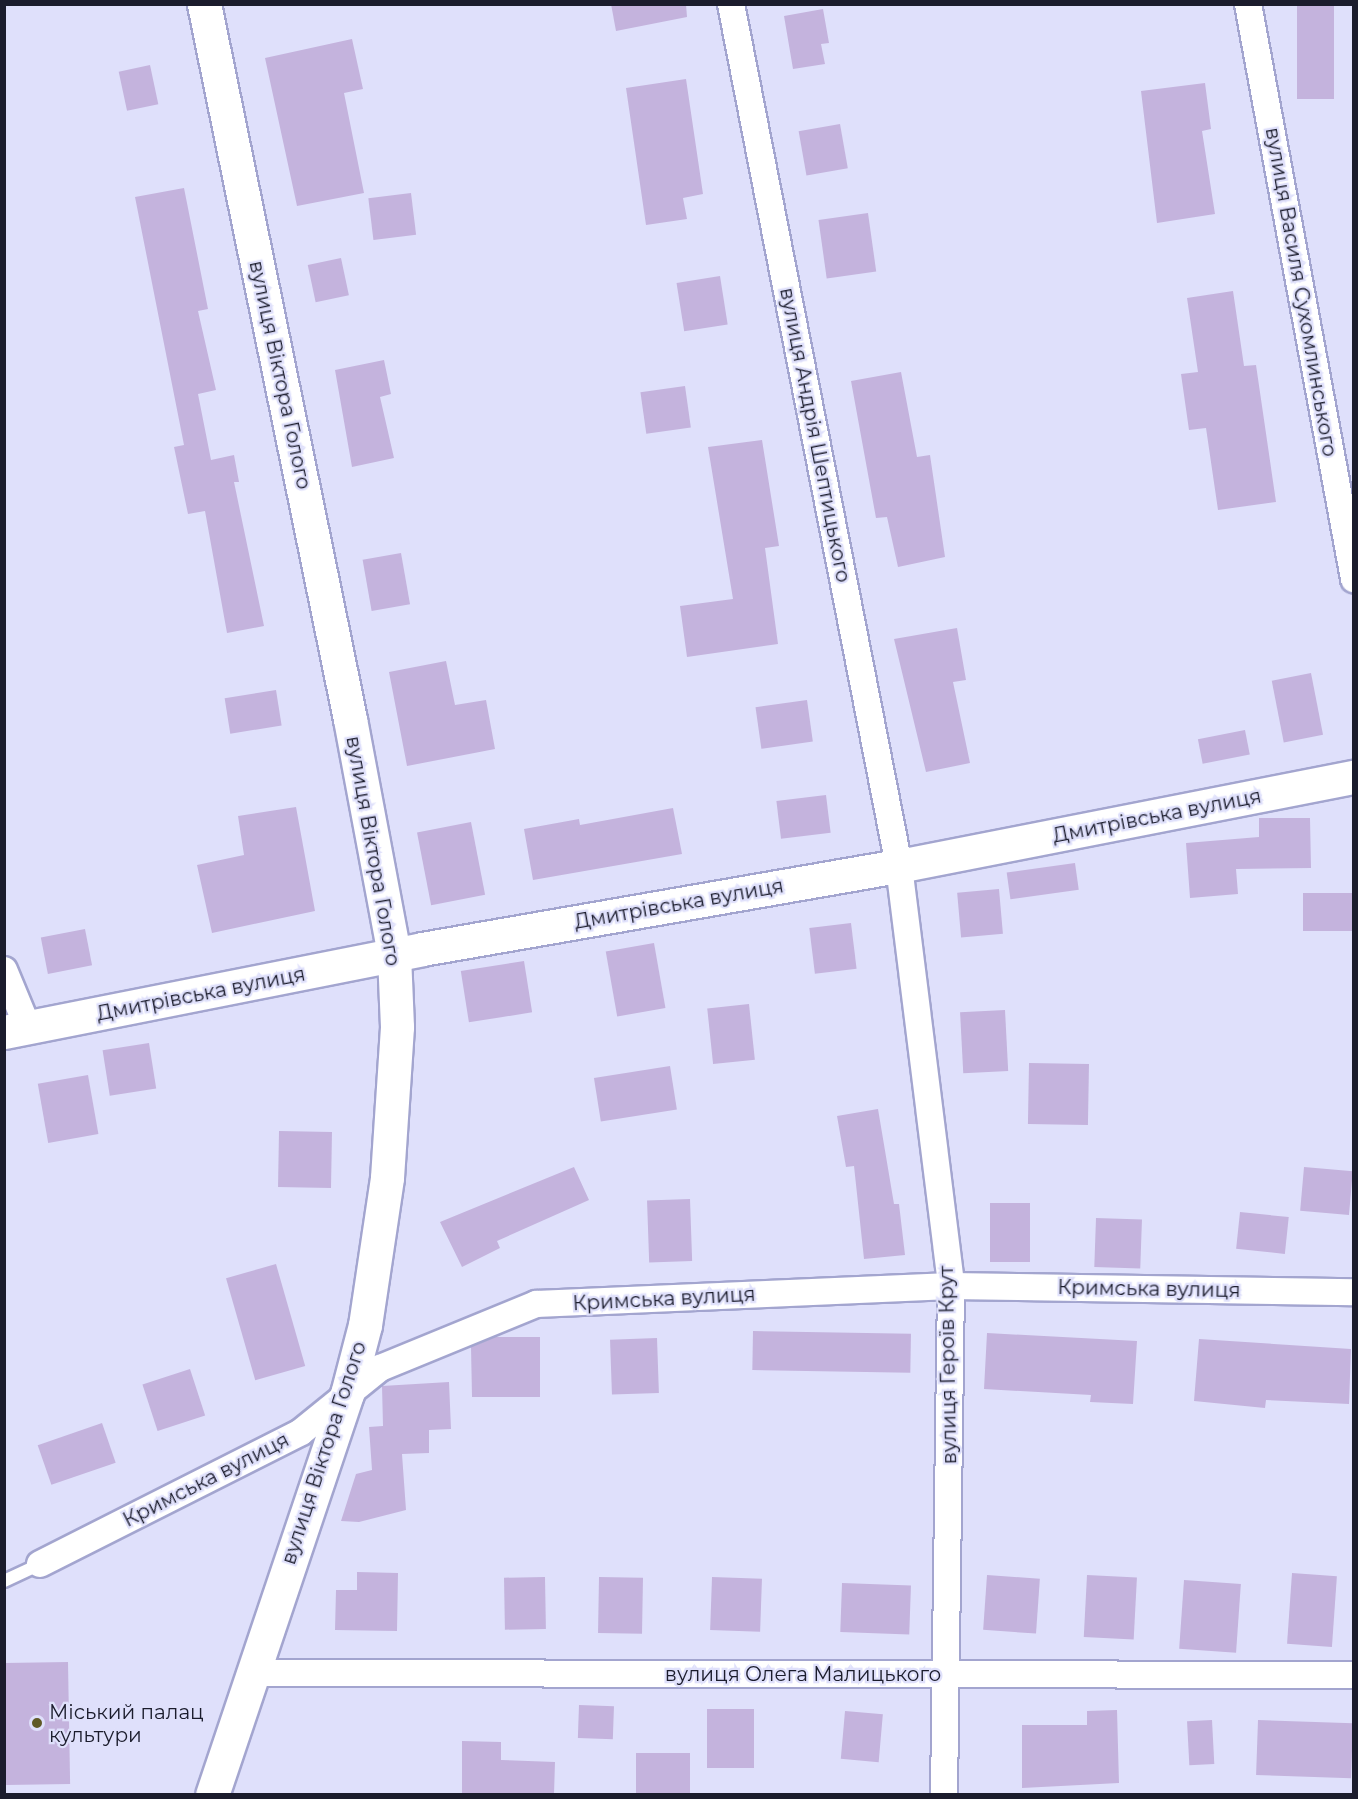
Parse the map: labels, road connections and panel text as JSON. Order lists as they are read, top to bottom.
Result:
{
  "streets": {
    "main road": ["вулиця Віктора Голого", "Дмитрівська вулиця"],
    "street": [
      "вулиця Василя Сухомлинського",
      "вулиця Андрія Шептицького",
      "Кримська вулиця",
      "вулиця Героїв Крут",
      "вулиця Олега Малицького"
    ]
  },
  "crossings": [
    ["вулиця Віктора Голого", "Дмитрівська вулиця"],
    ["вулиця Віктора Голого", "Кримська вулиця"],
    ["вулиця Віктора Голого", "вулиця Олега Малицького"],
    ["вулиця Андрія Шептицького", "Дмитрівська вулиця"],
    ["вулиця Андрія Шептицького", "вулиця Героїв Крут"],
    ["Дмитрівська вулиця", "вулиця Героїв Крут"],
    ["Кримська вулиця", "вулиця Героїв Крут"],
    ["вулиця Героїв Крут", "вулиця Олега Малицького"]
  ],
  "places": ["Міський палац культури"]
}
